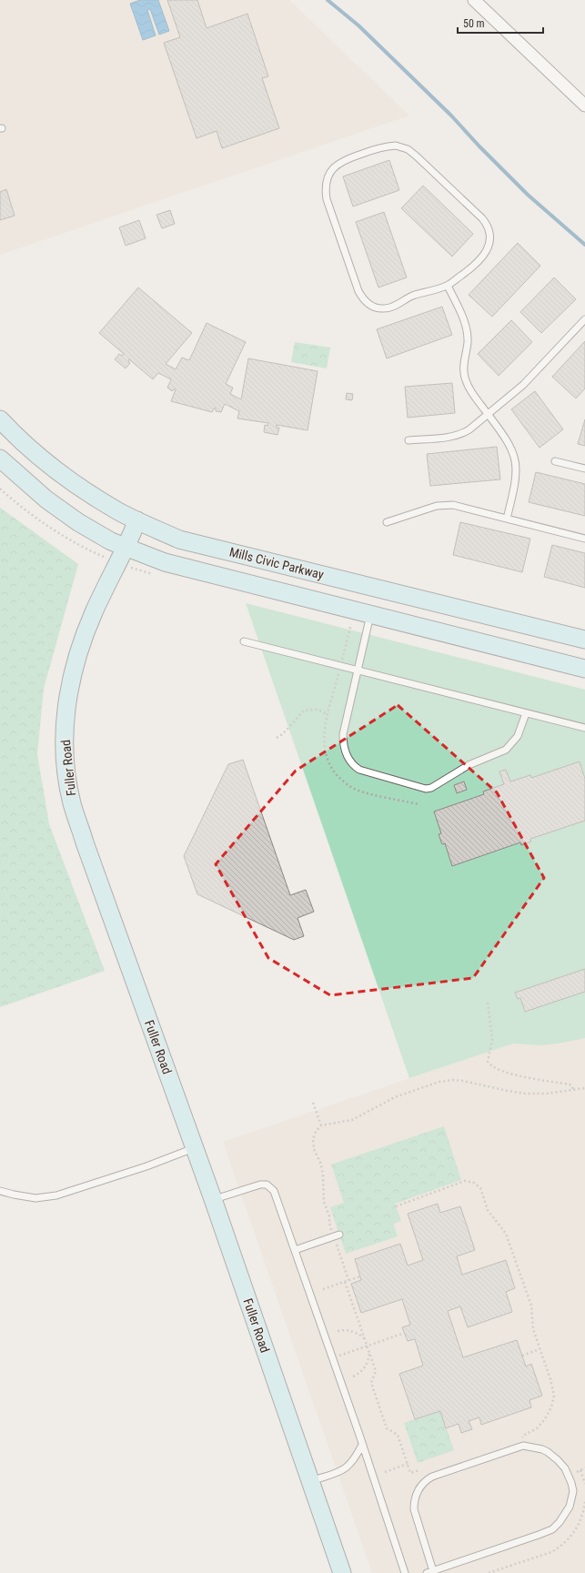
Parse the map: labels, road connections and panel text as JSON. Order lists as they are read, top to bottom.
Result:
{
  "streets": {
    "main road": ["Mills Civic Parkway", "Fuller Road"]
  },
  "crossings": [
    ["Mills Civic Parkway", "Fuller Road"]
  ],
  "scale_bar": "50 m"
}
